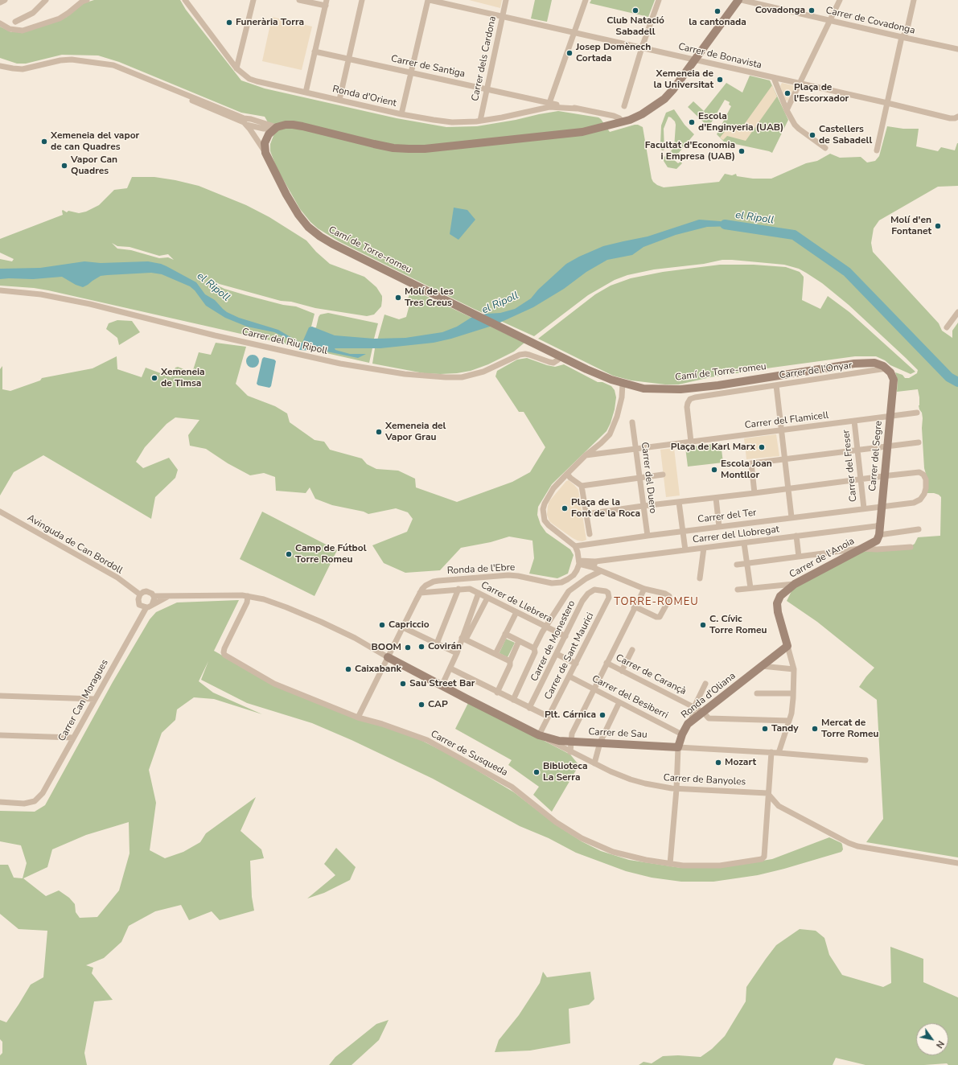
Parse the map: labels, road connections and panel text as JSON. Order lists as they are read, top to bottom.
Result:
{
  "streets": {
    "street": [
      "Carrer de Covadonga",
      "Carrer de Bonavista",
      "Carrer dels Cardona",
      "Carrer de Santiga",
      "Ronda d'Orient",
      "Camí de Torre-romeu",
      "Carrer del Riu Ripoll",
      "Carrer de l'Onyar",
      "Carrer del Flamicell",
      "Carrer del Segre",
      "Carrer del Freser",
      "Carrer del Duero",
      "Carrer del Ter",
      "Carrer del Llobregat",
      "Avinguda de Can Bordoll",
      "Carrer de l'Anoia",
      "Ronda de l'Ebre",
      "Carrer de Llebrera",
      "Carrer de Monestero",
      "Carrer de Sant Maurici",
      "Carrer de Carançà",
      "Ronda d'Oliana",
      "Carrer del Besiberri",
      "Carrer Can Moragues",
      "Carrer de Sau",
      "Carrer de Susqueda",
      "Carrer de Banyoles"
    ]
  },
  "crossings": [
    ["Carrer de Bonavista", "Carrer dels Cardona"],
    ["Carrer dels Cardona", "Carrer de Santiga"],
    ["Carrer dels Cardona", "Ronda d'Orient"],
    ["Carrer de Santiga", "Ronda d'Orient"],
    ["Camí de Torre-romeu", "Carrer del Riu Ripoll"],
    ["Camí de Torre-romeu", "Carrer de l'Onyar"],
    ["Camí de Torre-romeu", "Carrer del Segre"],
    ["Carrer de l'Onyar", "Carrer del Flamicell"],
    ["Carrer de l'Onyar", "Carrer del Segre"],
    ["Carrer del Flamicell", "Carrer del Segre"],
    ["Carrer del Flamicell", "Carrer del Freser"],
    ["Carrer del Flamicell", "Carrer del Duero"],
    ["Carrer del Segre", "Carrer del Ter"],
    ["Carrer del Segre", "Carrer del Llobregat"],
    ["Carrer del Segre", "Carrer de l'Anoia"],
    ["Carrer del Freser", "Carrer del Ter"],
    ["Carrer del Duero", "Carrer del Ter"],
    ["Carrer del Llobregat", "Ronda de l'Ebre"],
    ["Avinguda de Can Bordoll", "Carrer Can Moragues"],
    ["Carrer de l'Anoia", "Carrer de Carançà"],
    ["Carrer de l'Anoia", "Ronda d'Oliana"],
    ["Carrer de l'Anoia", "Carrer de Sau"],
    ["Ronda de l'Ebre", "Carrer de Llebrera"],
    ["Ronda de l'Ebre", "Carrer de Sau"],
    ["Ronda de l'Ebre", "Carrer de Susqueda"],
    ["Carrer de Llebrera", "Carrer de Monestero"],
    ["Carrer de Monestero", "Carrer de Sant Maurici"],
    ["Carrer de Sant Maurici", "Carrer del Besiberri"],
    ["Carrer de Sant Maurici", "Carrer de Sau"],
    ["Carrer de Sant Maurici", "Carrer de Banyoles"],
    ["Carrer de Carançà", "Ronda d'Oliana"],
    ["Ronda d'Oliana", "Carrer del Besiberri"],
    ["Ronda d'Oliana", "Carrer de Sau"],
    ["Carrer de Sau", "Carrer de Banyoles"],
    ["Carrer de Susqueda", "Carrer de Banyoles"]
  ],
  "districts": ["TORRE-ROMEU"],
  "water": ["el Ripoll"],
  "places": [
    "Club Natació Sabadell",
    "Covadonga",
    "la cantonada",
    "Funerària Torra",
    "Josep Domènech Cortada",
    "Xemeneia de la Universitat",
    "Plaça de l'Escorxador",
    "Escola d'Enginyeria (UAB)",
    "Castellers de Sabadell",
    "Xemeneia del vapor de can Quadres",
    "Facultat d'Economia i Empresa (UAB)",
    "Vapor Can Quadres",
    "Molí d'en Fontanet",
    "Molí de les Tres Creus",
    "Xemeneia de Timsa",
    "Xemeneia del Vapor Grau",
    "Plaça de Karl Marx",
    "Escola Joan Montllor",
    "Plaça de la Font de la Roca",
    "Camp de Fútbol Torre Romeu",
    "Capriccio",
    "C. Cívic Torre Romeu",
    "Covirán",
    "BOOM",
    "Caixabank",
    "Sau Street Bar",
    "CAP",
    "Plt. Cárnica",
    "Tandy",
    "Mercat de Torre Romeu",
    "Mozart",
    "Biblioteca La Serra"
  ],
  "north": "bottom right"
}
